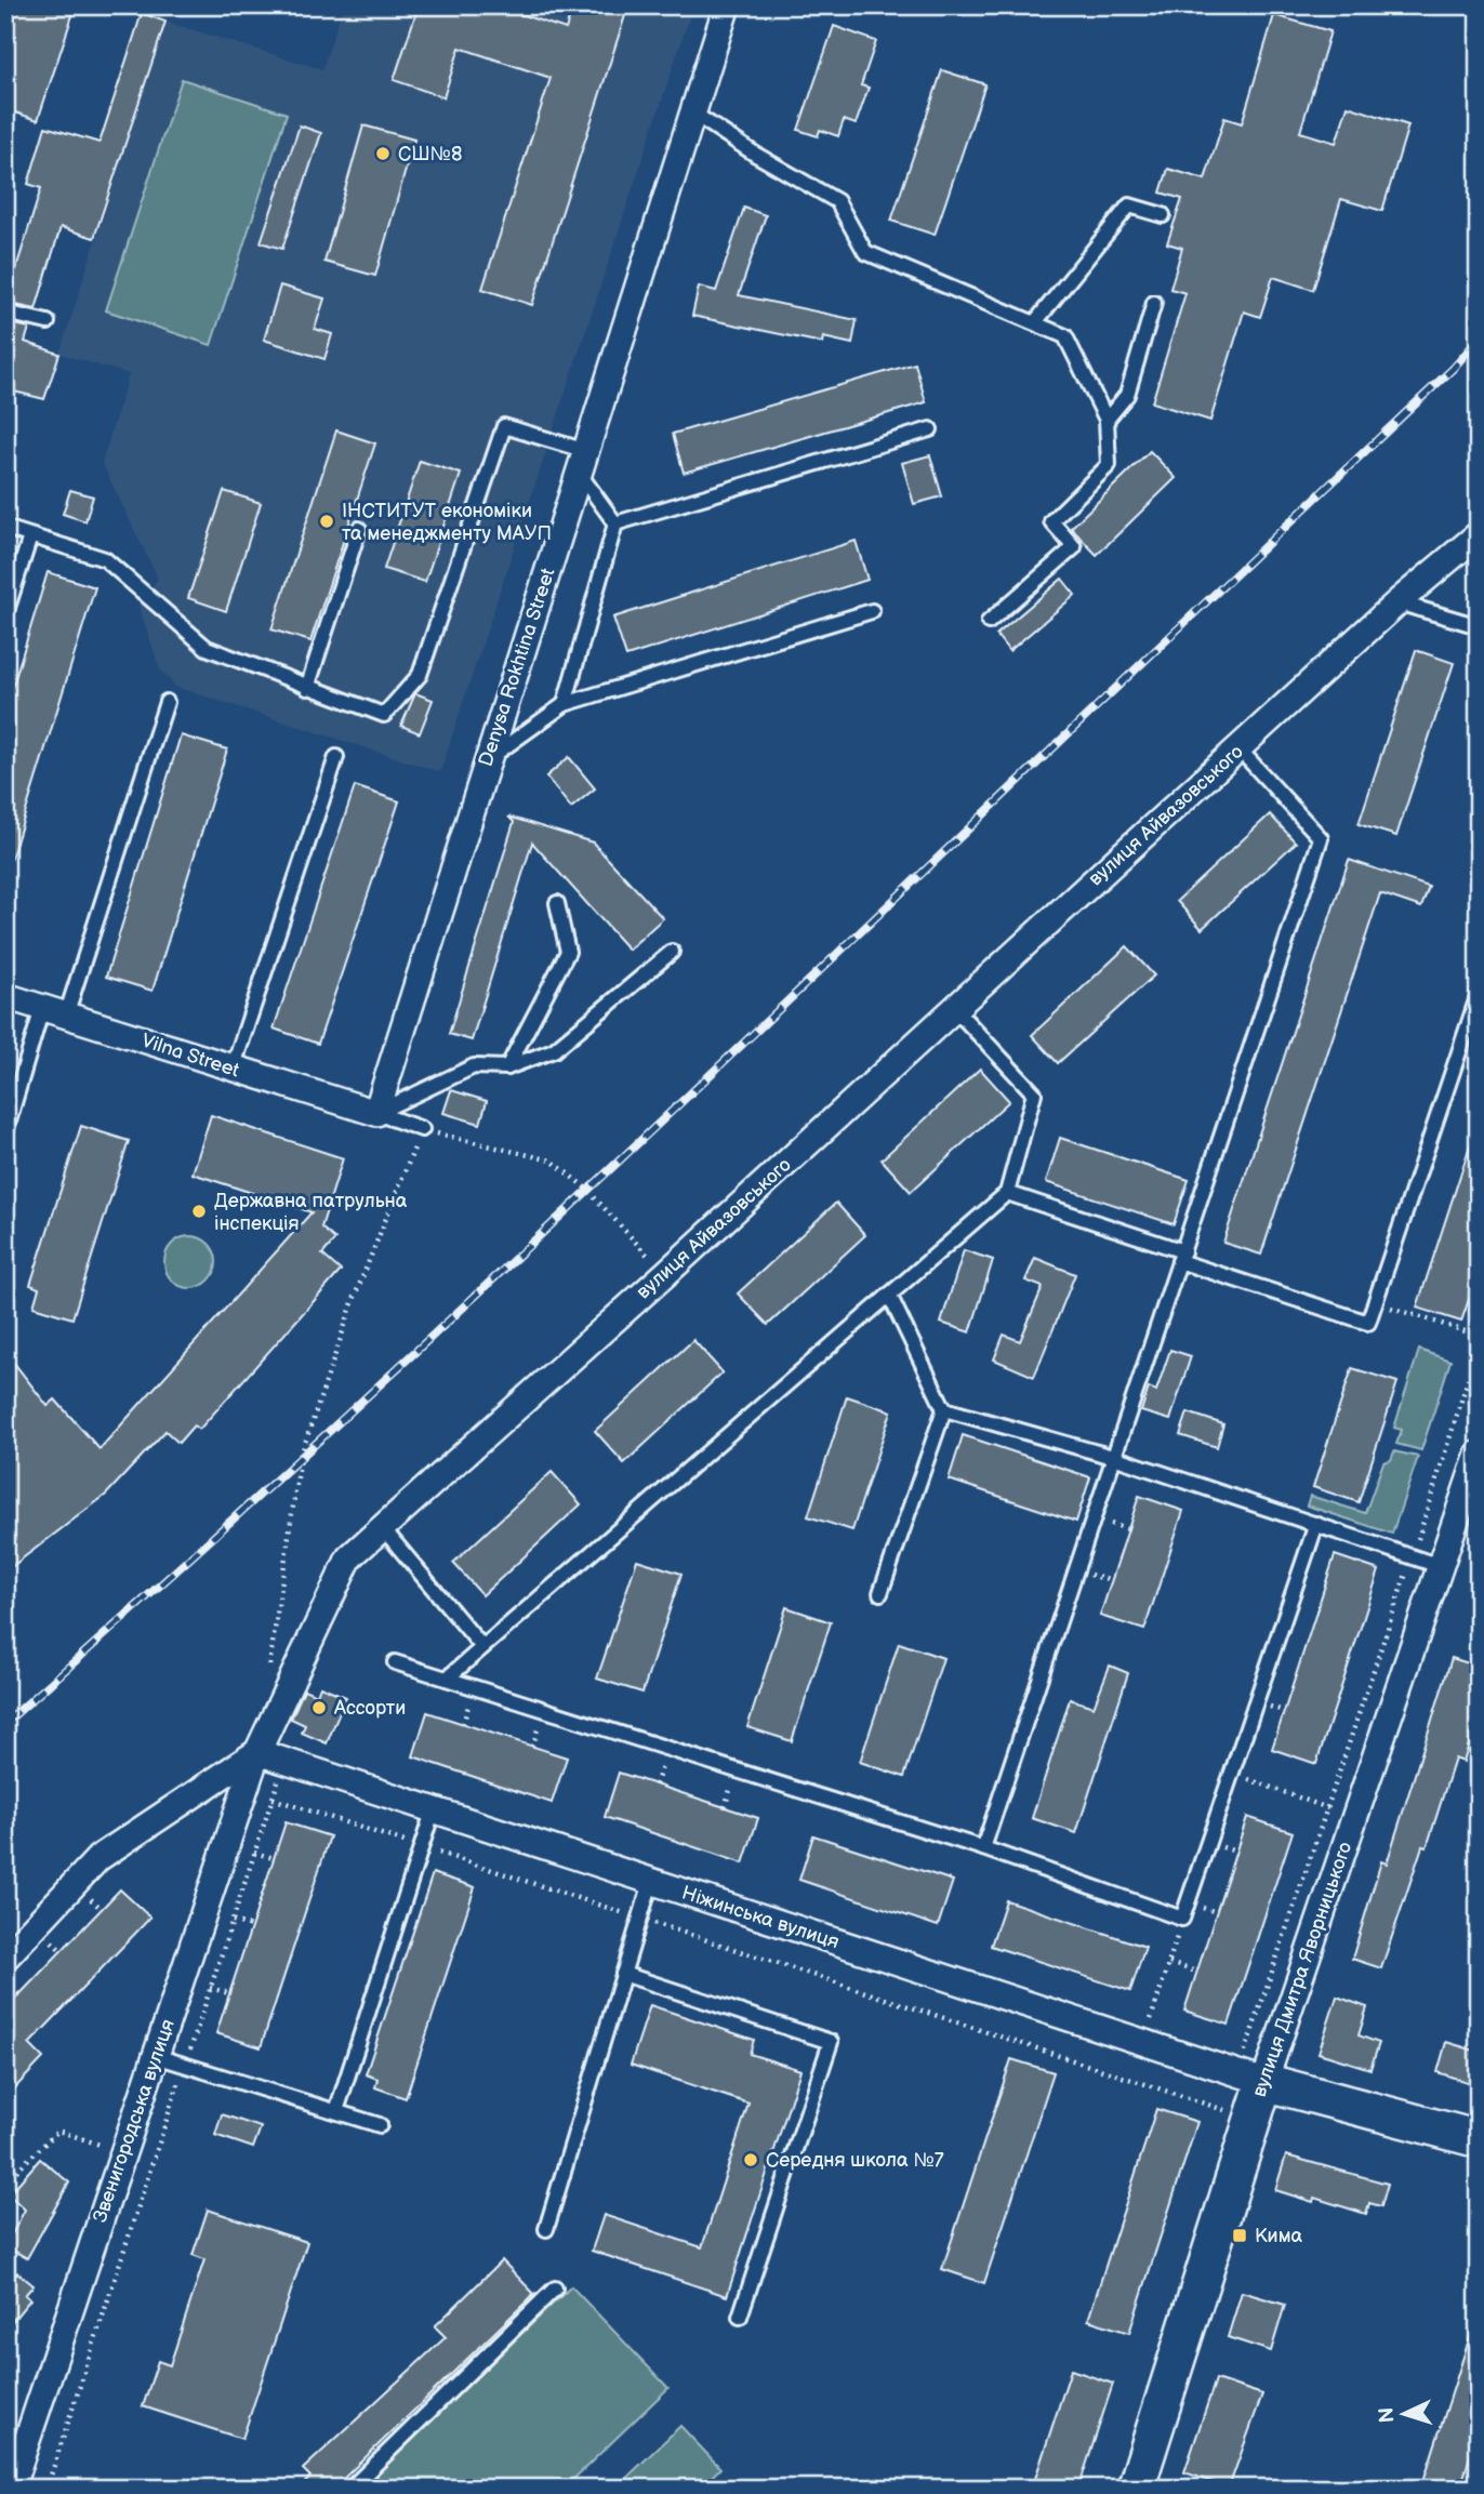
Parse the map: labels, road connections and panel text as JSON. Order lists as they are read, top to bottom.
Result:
{
  "streets": {
    "street": [
      "Denysa Rokhtina Street",
      "вулиця Айвазовського",
      "Vilna Street",
      "Ніжинська вулиця",
      "вулиця Дмитра Яворницького",
      "Звенигородська вулиця"
    ]
  },
  "crossings": [
    ["Denysa Rokhtina Street", "Vilna Street"],
    ["вулиця Айвазовського", "Ніжинська вулиця"],
    ["вулиця Айвазовського", "Звенигородська вулиця"],
    ["Ніжинська вулиця", "вулиця Дмитра Яворницького"],
    ["Ніжинська вулиця", "Звенигородська вулиця"]
  ],
  "places": {
    "other": [
      "СШ№8",
      "ІНСТИТУТ економіки та менеджменту МАУП",
      "Державна патрульна інспекція",
      "Ассорти",
      "Середня школа №7"
    ],
    "transit": ["Кима"]
  },
  "north": "left"
}
